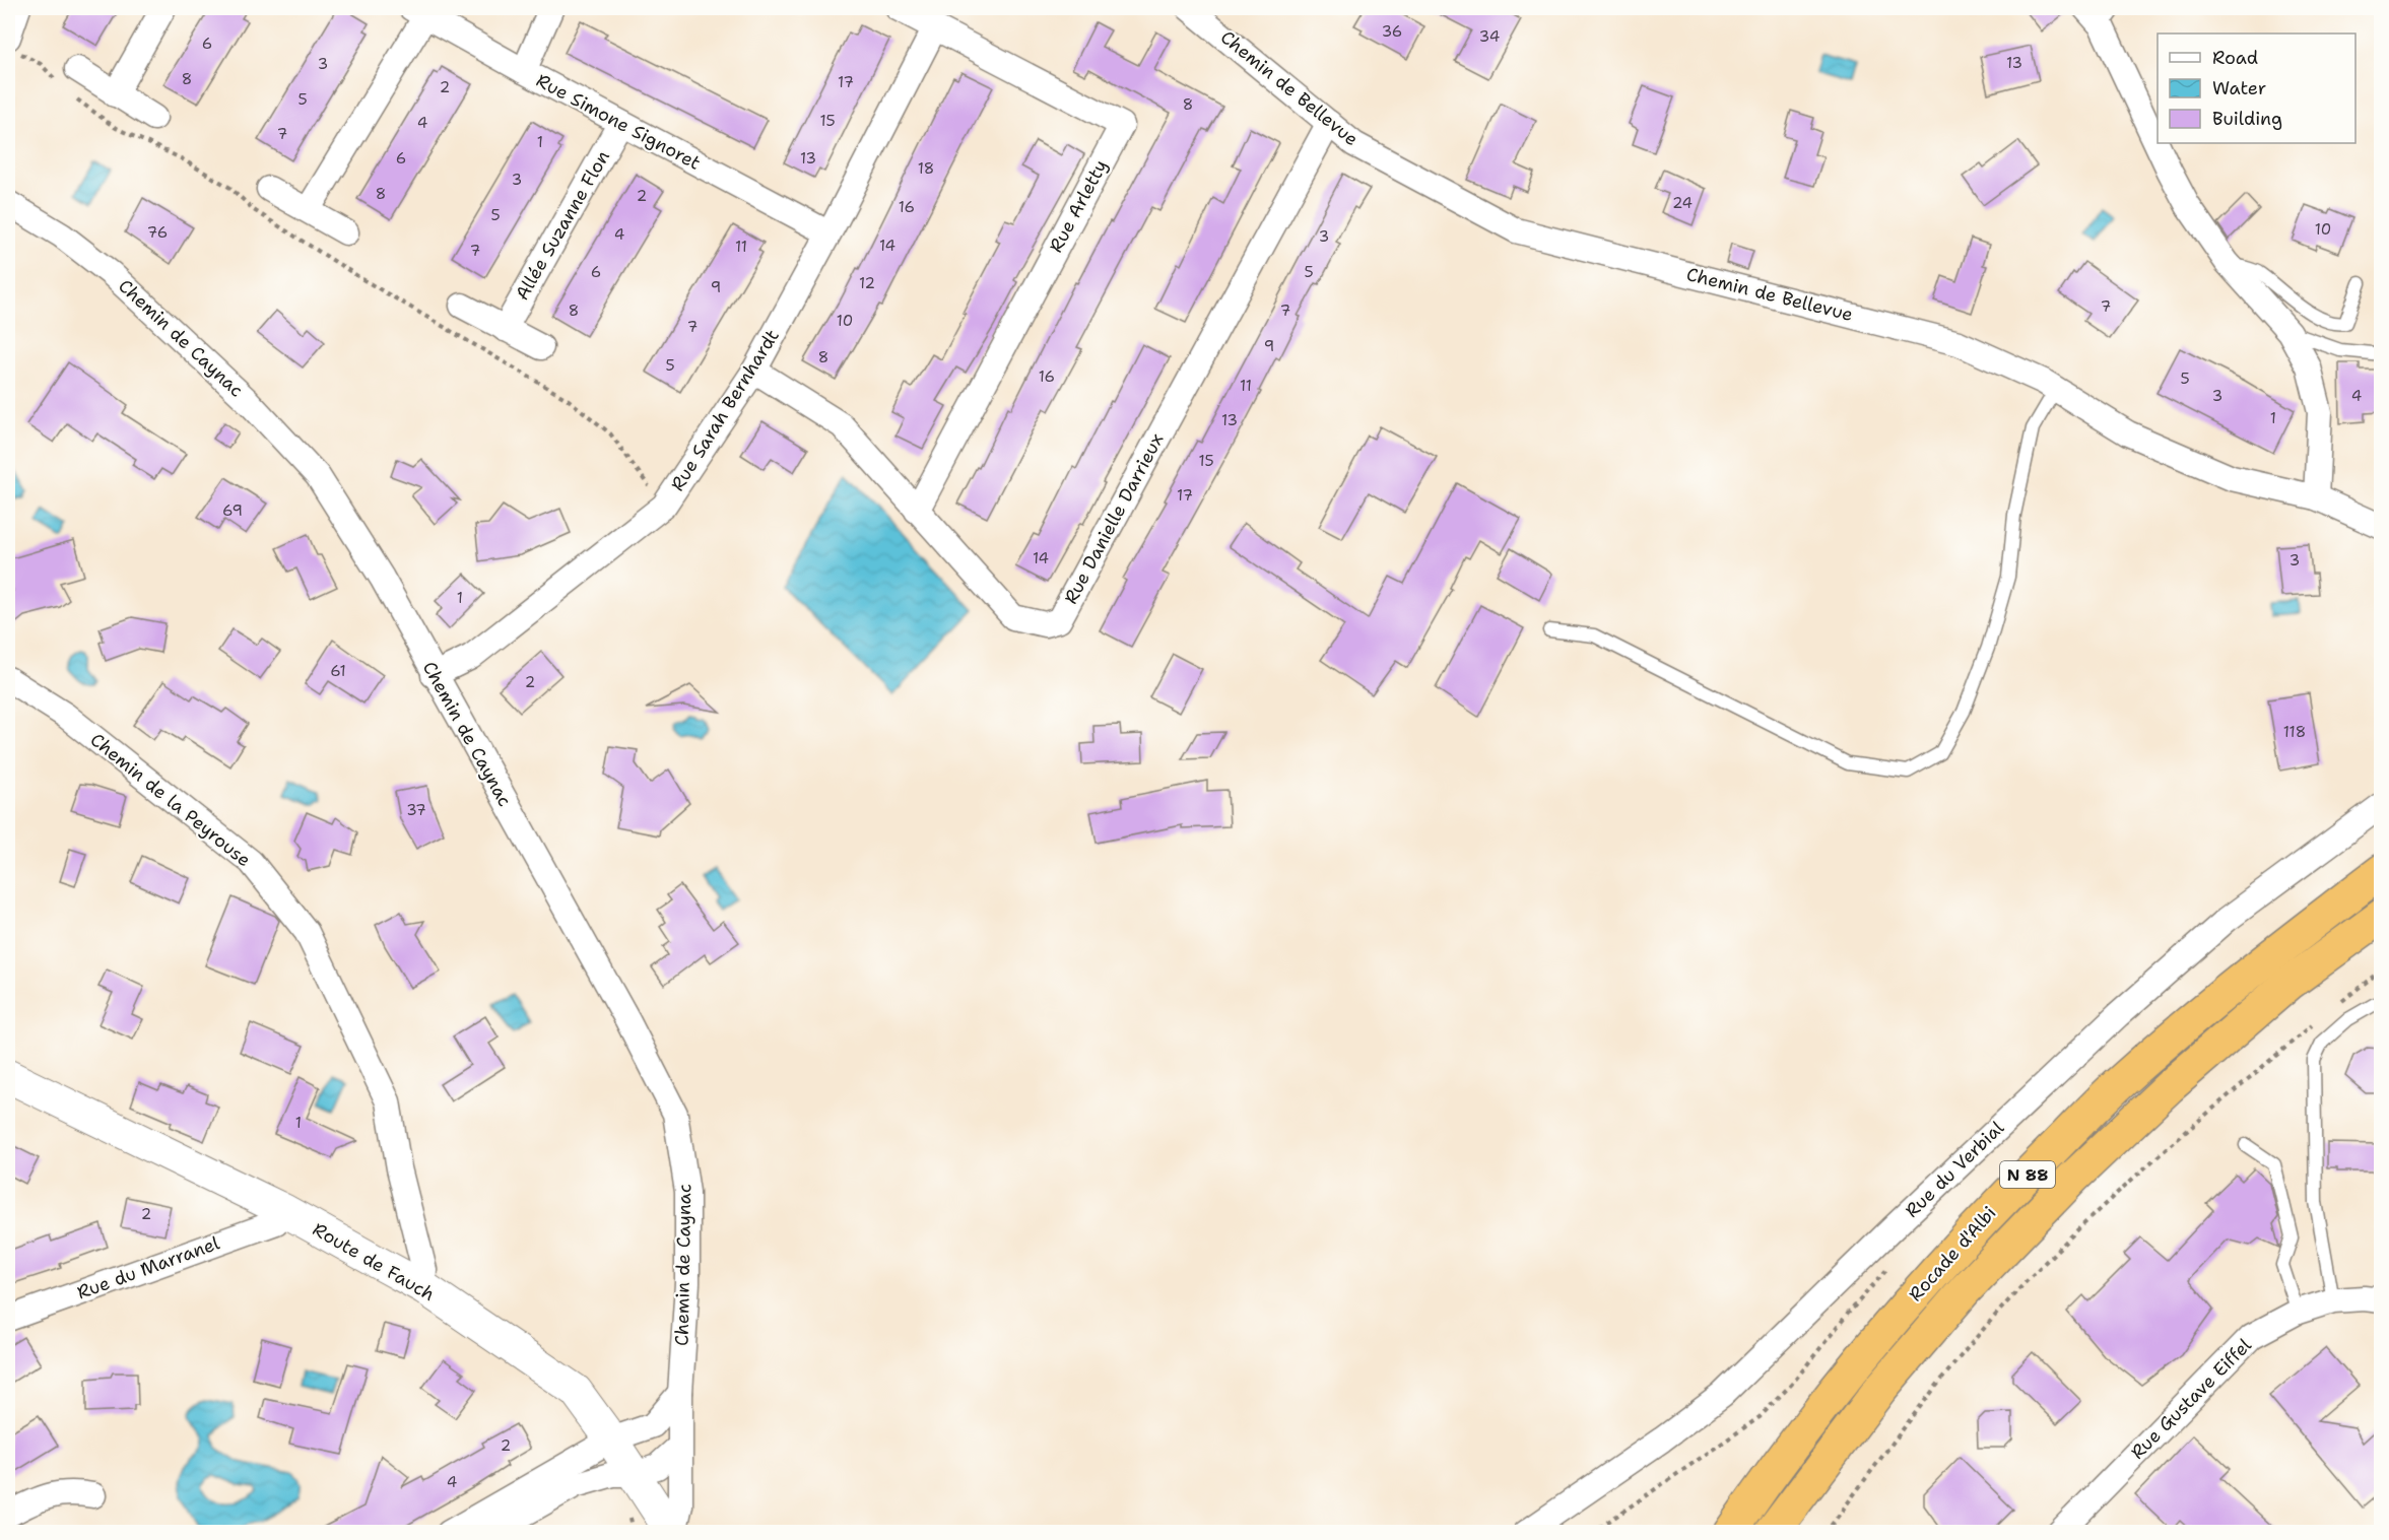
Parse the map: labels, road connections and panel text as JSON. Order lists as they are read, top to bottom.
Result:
{
  "streets": {
    "highway": ["N 88", "Rocade d'Albi"],
    "street": [
      "Chemin de Bellevue",
      "Rue Simone Signoret",
      "Rue Arletty",
      "Allée Suzanne Flon",
      "Chemin de Caynac",
      "Rue Sarah Bernhardt",
      "Rue Danielle Darrieux",
      "Chemin de la Peyrouse",
      "Rue du Verbial",
      "Route de Fauch",
      "Rue du Marranel",
      "Rue Gustave Eiffel"
    ]
  },
  "crossings": [
    ["Chemin de Bellevue", "Rue Danielle Darrieux"],
    ["Rue Simone Signoret", "Allée Suzanne Flon"],
    ["Rue Simone Signoret", "Rue Sarah Bernhardt"],
    ["Rue Arletty", "Rue Sarah Bernhardt"],
    ["Rue Arletty", "Rue Danielle Darrieux"],
    ["Chemin de Caynac", "Rue Sarah Bernhardt"],
    ["Chemin de Caynac", "Route de Fauch"],
    ["Rue Sarah Bernhardt", "Rue Danielle Darrieux"],
    ["Chemin de la Peyrouse", "Route de Fauch"],
    ["Route de Fauch", "Rue du Marranel"]
  ],
  "house_numbers": [
    "36",
    "34",
    "6",
    "13",
    "3",
    "8",
    "17",
    "2",
    "5",
    "8",
    "15",
    "4",
    "7",
    "1",
    "6",
    "13",
    "18",
    "3",
    "8",
    "2",
    "24",
    "16",
    "5",
    "10",
    "76",
    "4",
    "3",
    "14",
    "11",
    "7",
    "6",
    "5",
    "12",
    "9",
    "7",
    "8",
    "7",
    "10",
    "7",
    "9",
    "8",
    "5",
    "16",
    "5",
    "11",
    "3",
    "4",
    "1",
    "13",
    "15",
    "17",
    "69",
    "14",
    "3",
    "1",
    "61",
    "2",
    "118",
    "37",
    "1",
    "2",
    "2",
    "4"
  ],
  "legend": ["Road", "Water", "Building"]
}
